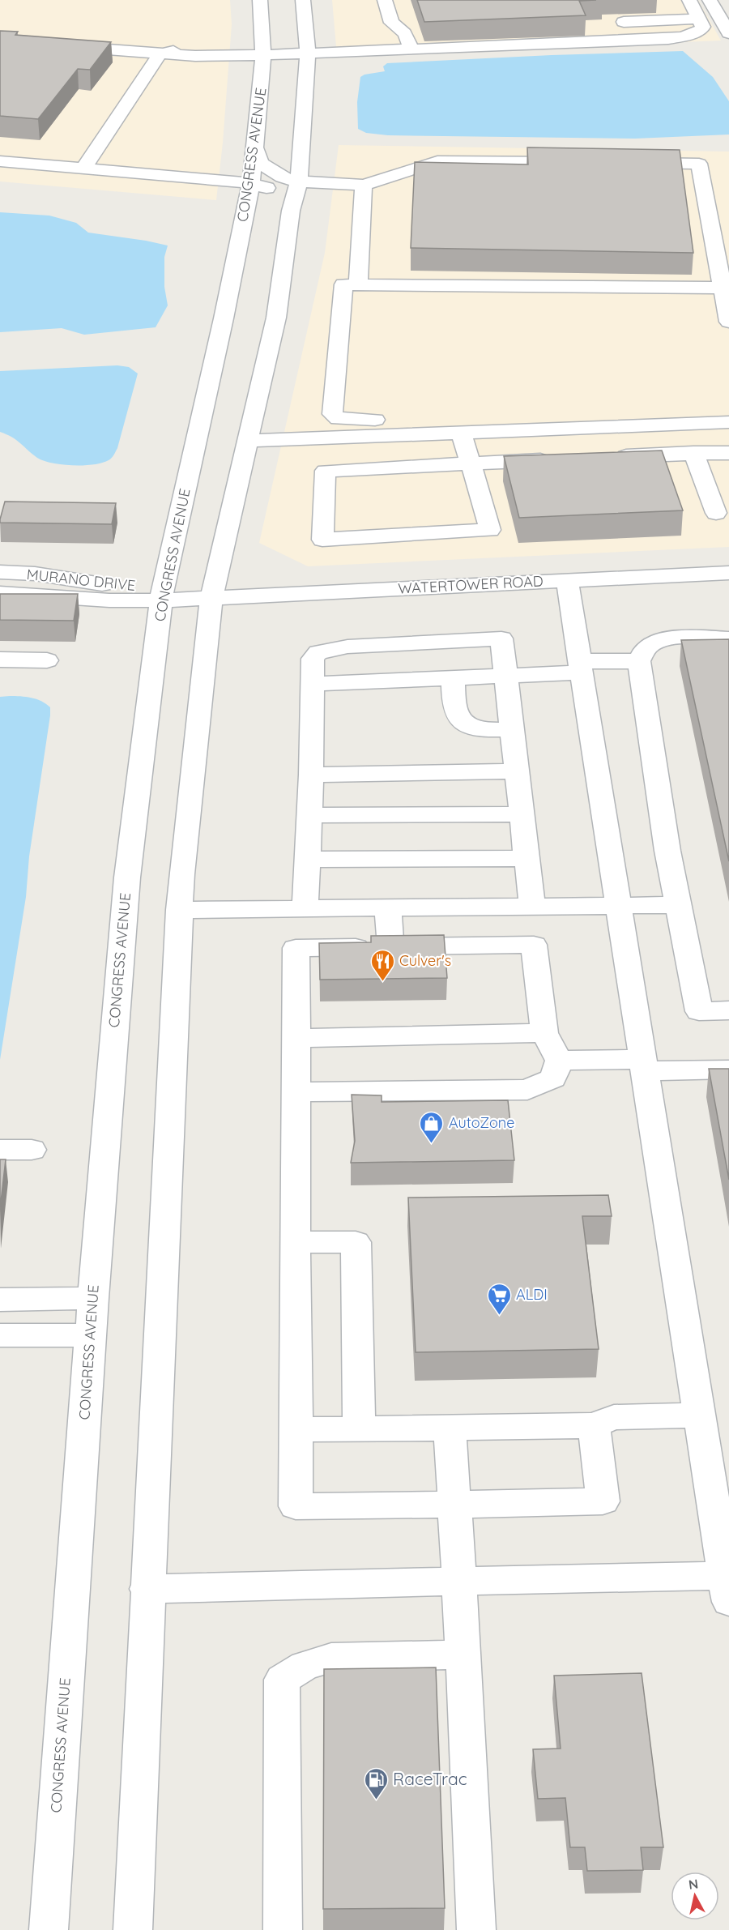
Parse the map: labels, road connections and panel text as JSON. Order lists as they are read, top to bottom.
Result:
{
  "streets": {
    "street": ["CONGRESS AVENUE", "MURANO DRIVE", "WATERTOWER ROAD"]
  },
  "crossings": [
    ["CONGRESS AVENUE", "MURANO DRIVE"],
    ["MURANO DRIVE", "WATERTOWER ROAD"]
  ],
  "places": {
    "restaurant": ["Culver's"],
    "shop": ["AutoZone"],
    "supermarket": ["ALDI"],
    "fuel station": ["RaceTrac"]
  },
  "north": "top"
}
